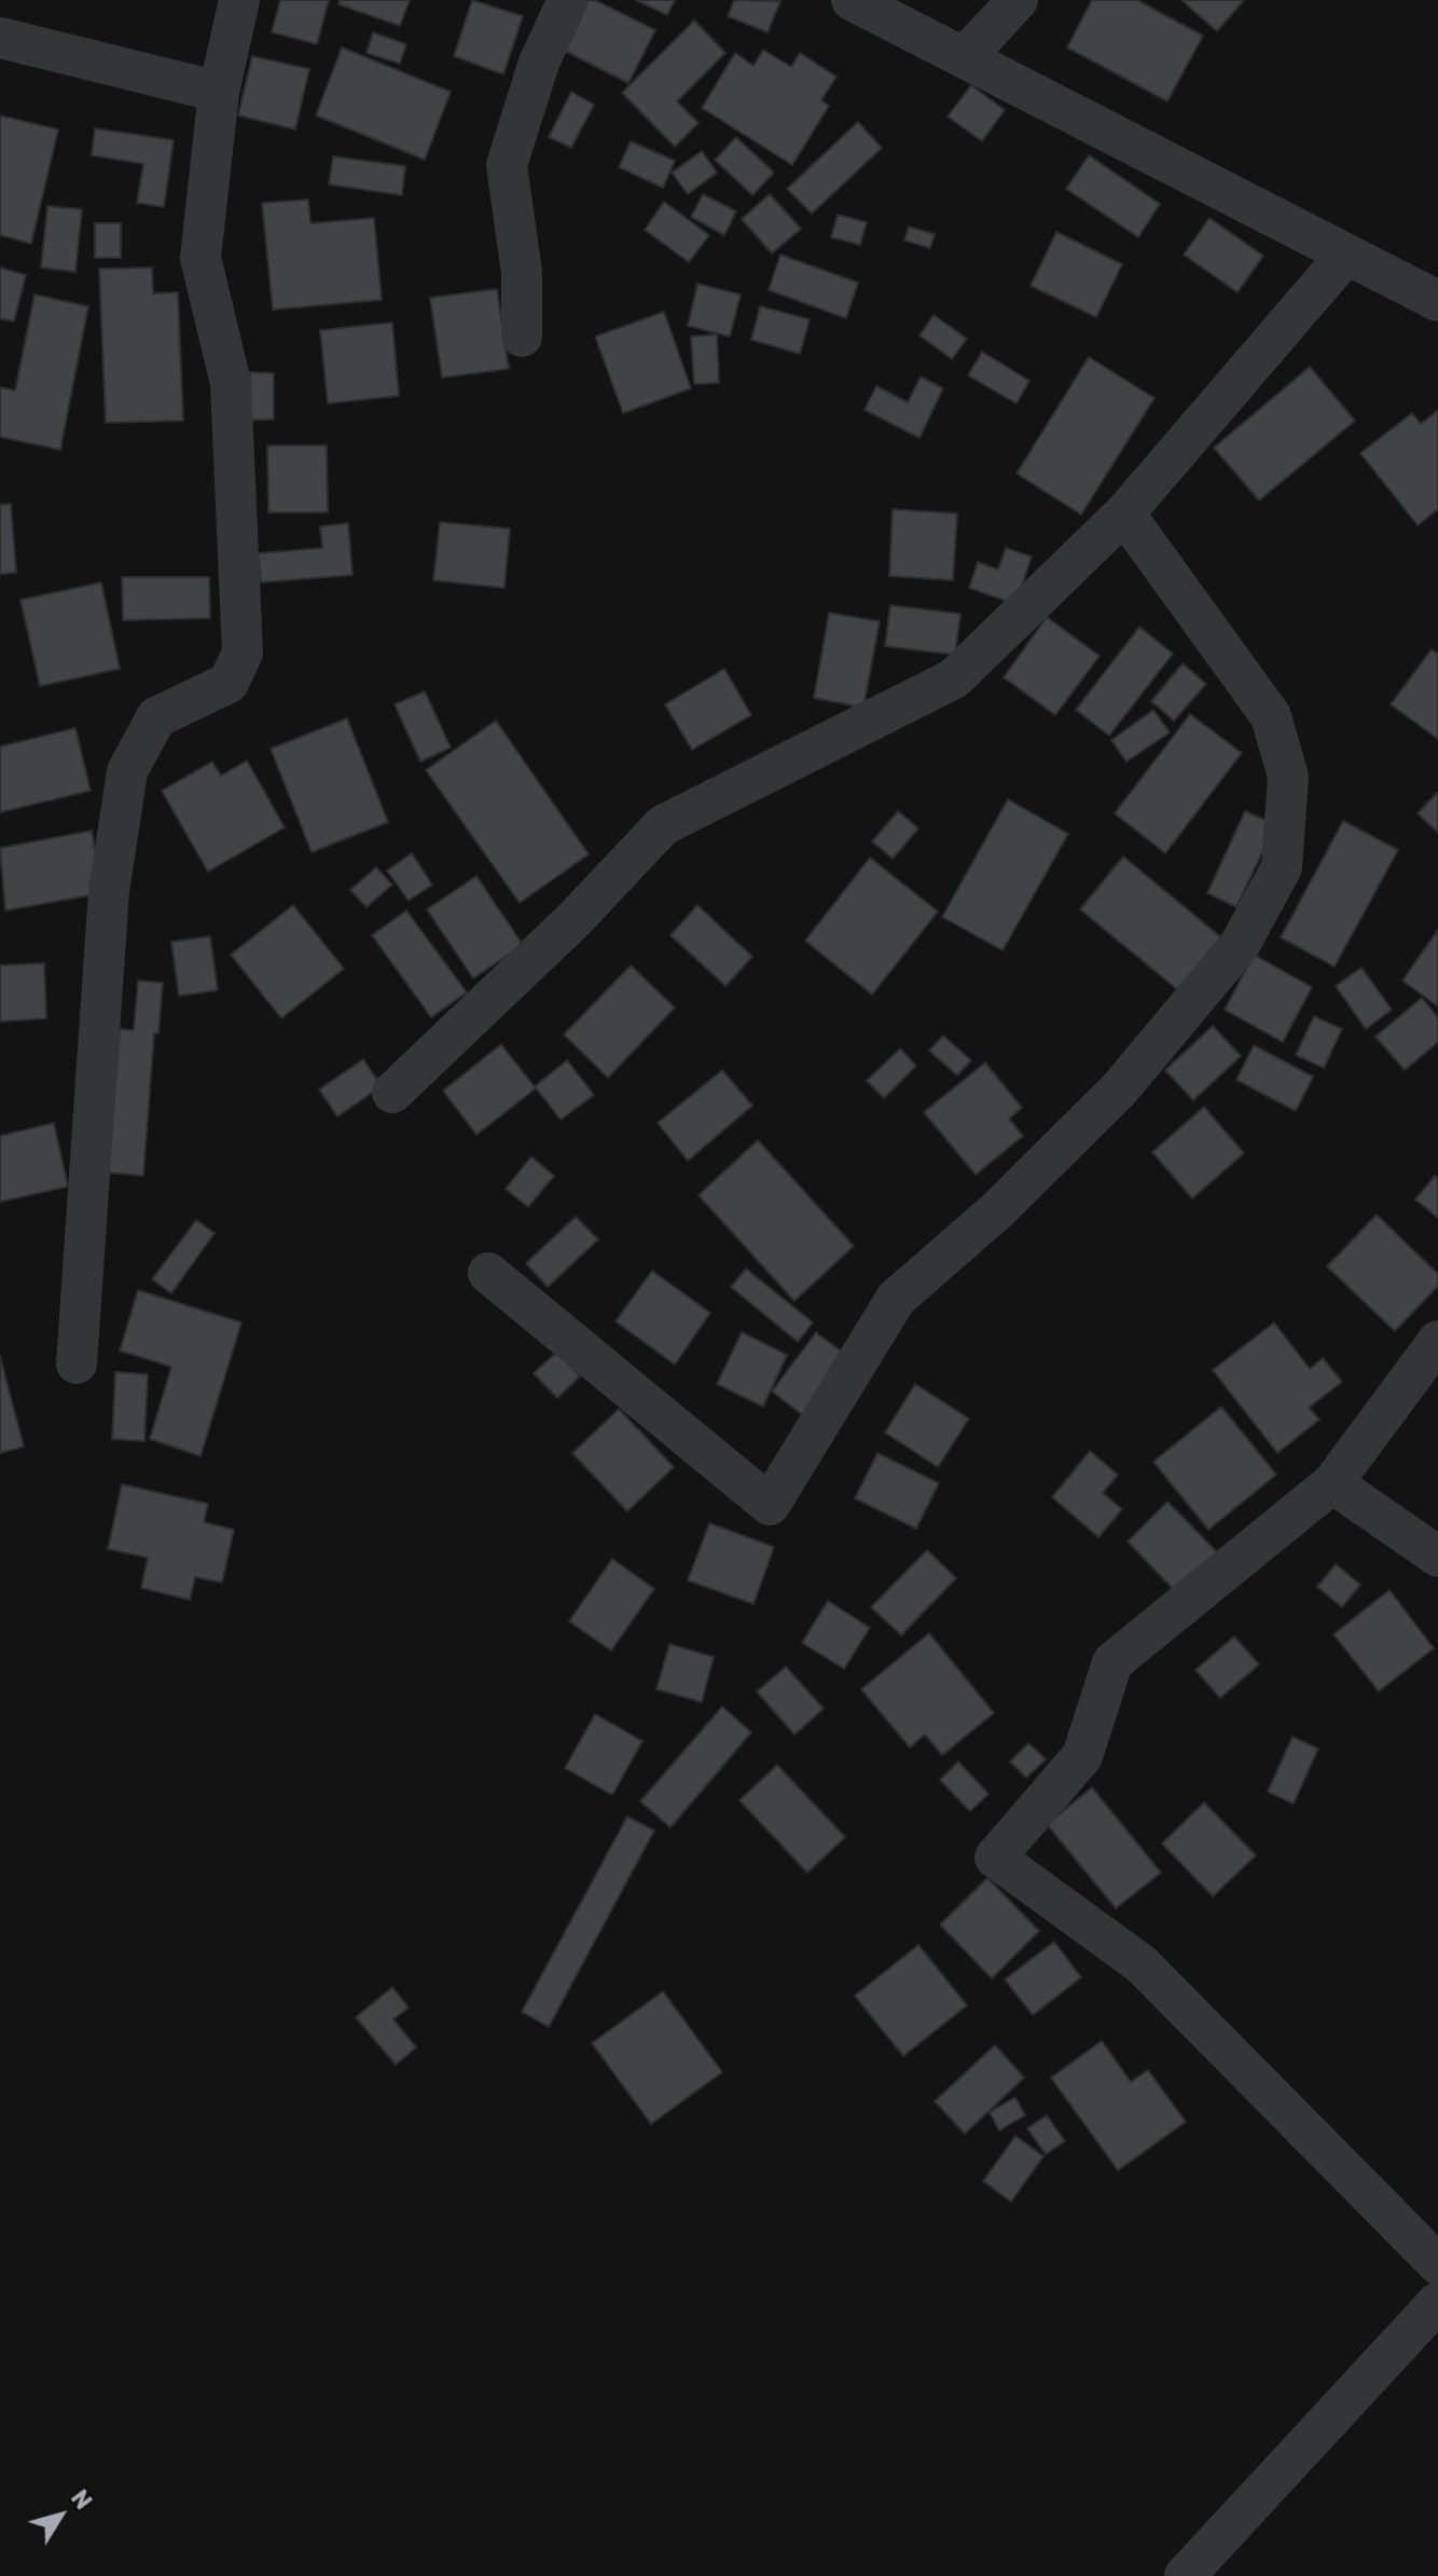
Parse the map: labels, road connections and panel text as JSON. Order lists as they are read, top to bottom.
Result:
{
  "north": "top right"
}
